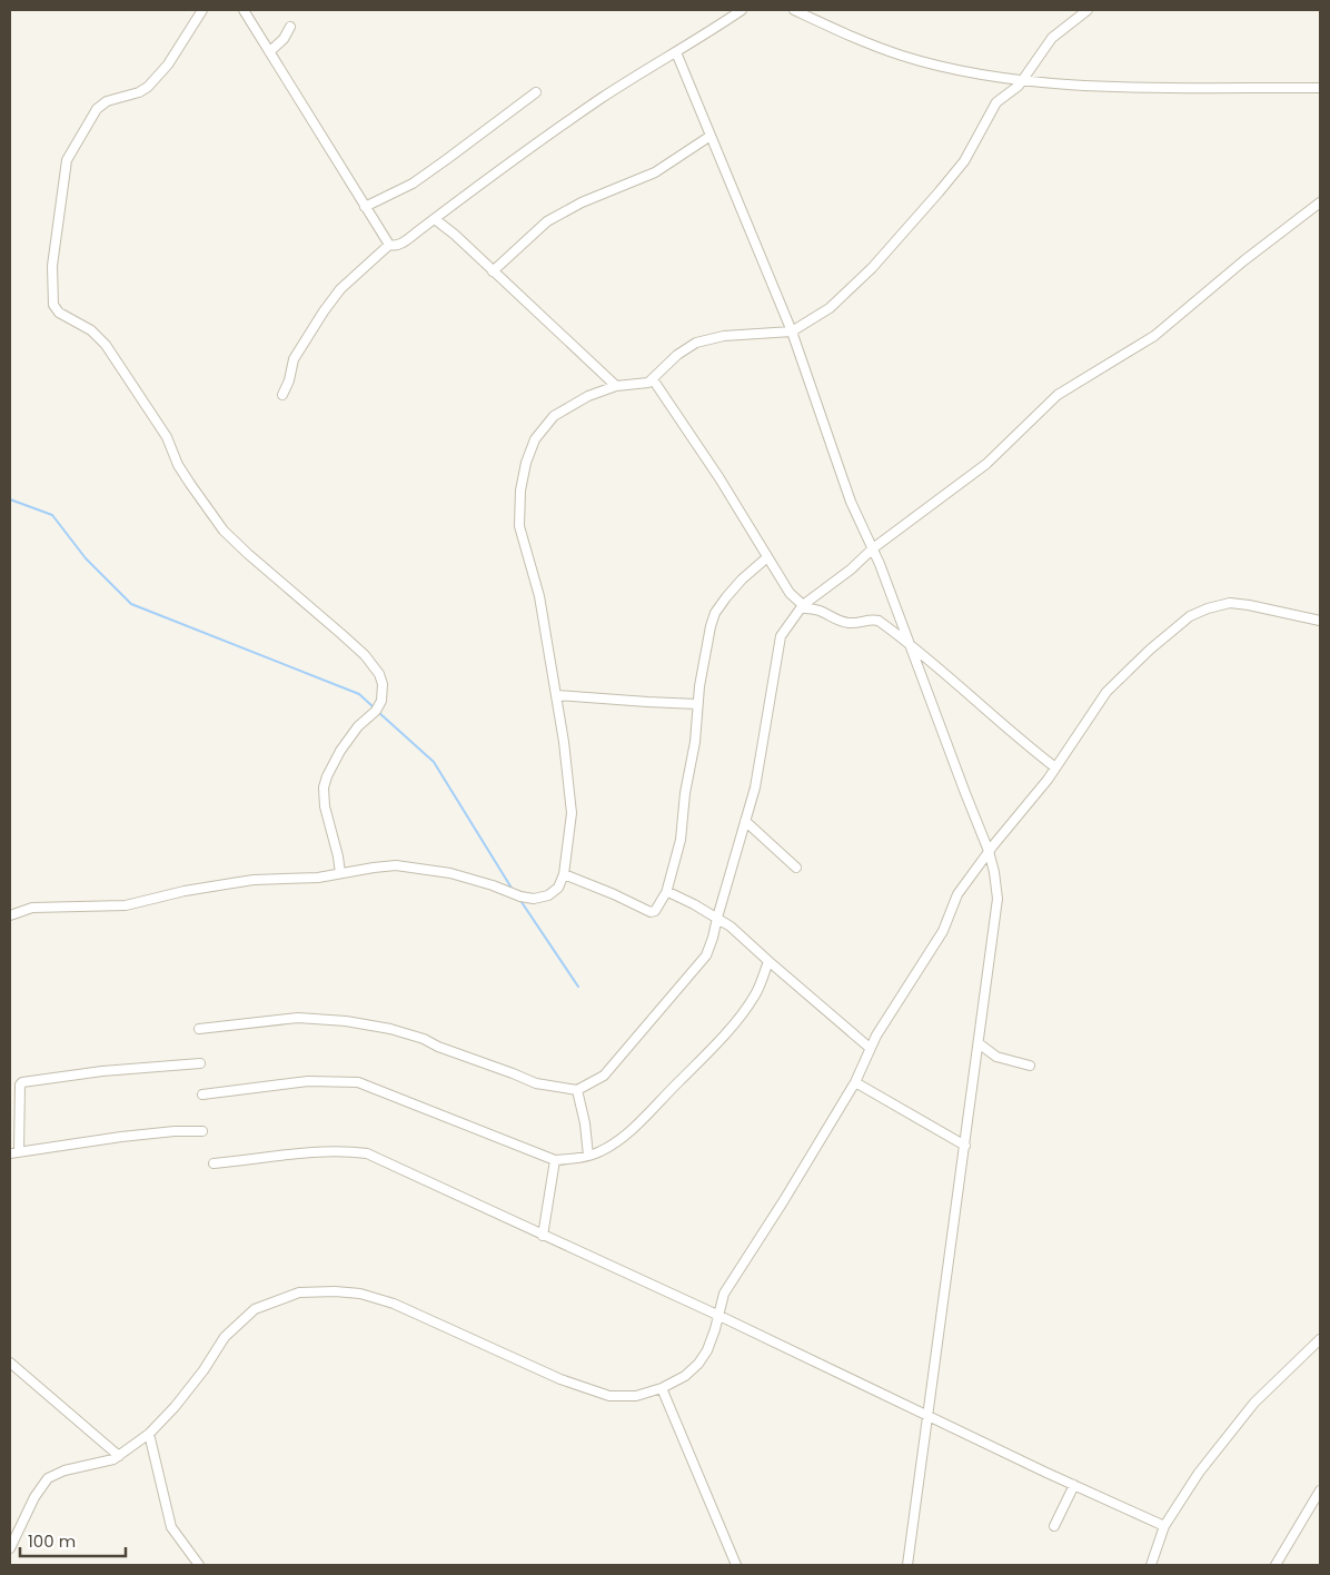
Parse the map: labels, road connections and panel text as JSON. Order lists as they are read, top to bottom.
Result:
{
  "scale_bar": "100 m"
}
